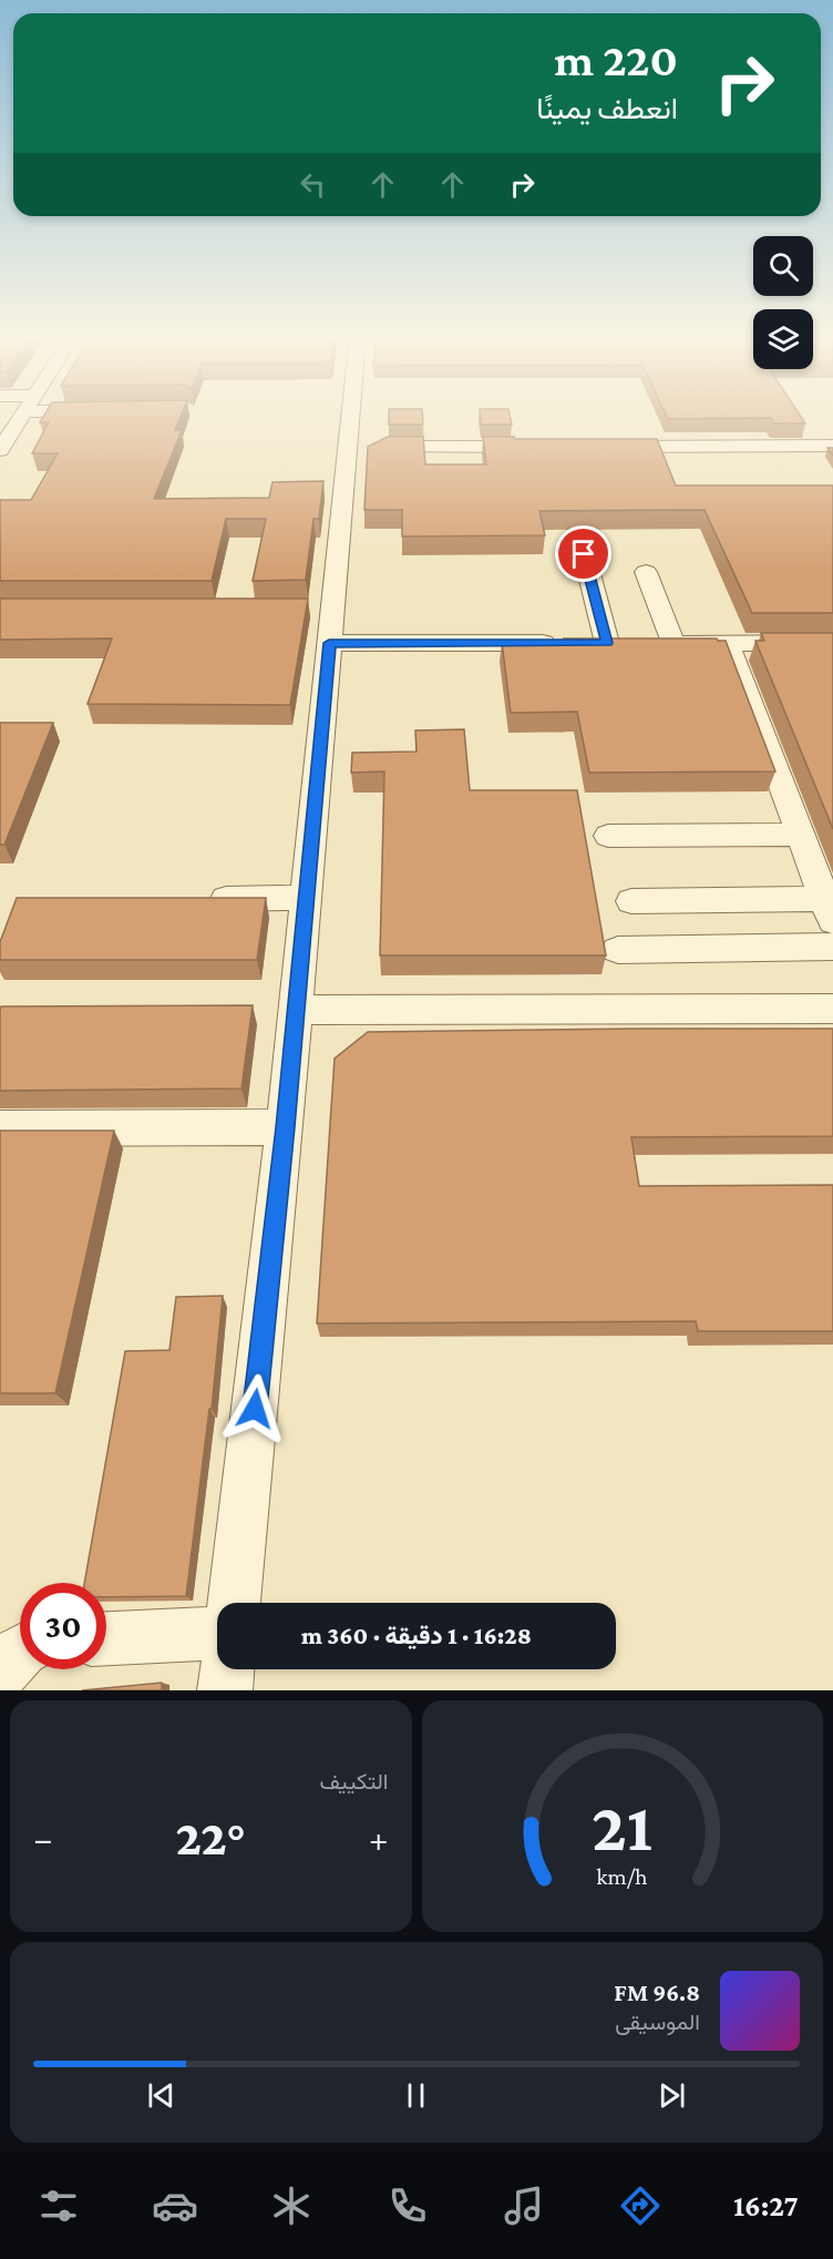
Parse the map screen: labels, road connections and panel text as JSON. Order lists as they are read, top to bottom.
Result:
{
  "page": {
    "turn": ["220 m", "انعطف يمينًا"],
    "limit": "30",
    "trip": "16:28 · 1 دقيقة · 360 m",
    "tile": "التكييف",
    "heat": ["−", "22°", "+"],
    "song": ["96.8 FM", "الموسيقى"],
    "tabs": "16:27",
    "gauge": ["21", "km/h"]
  }
}
